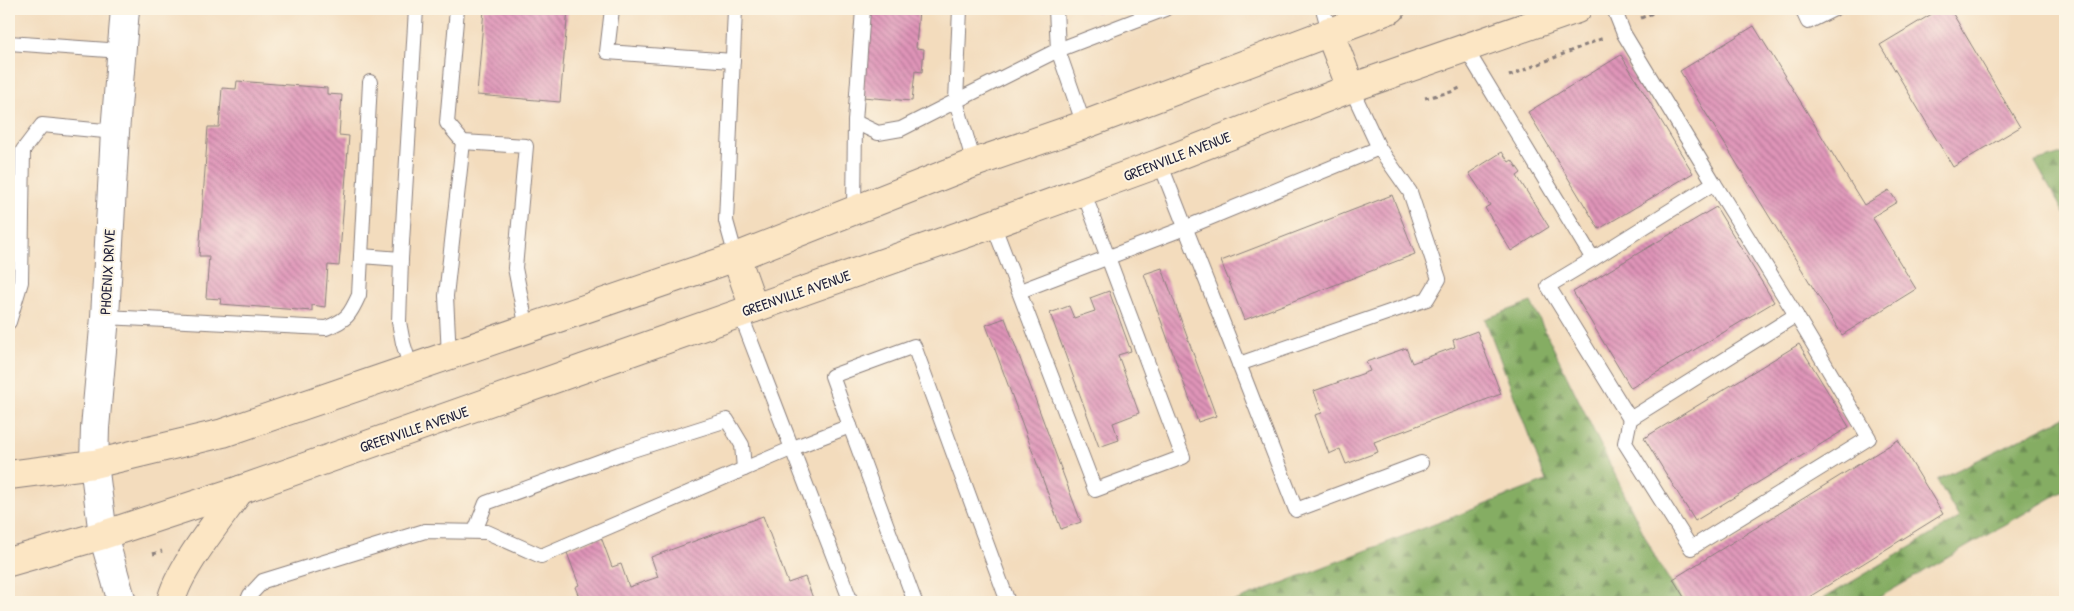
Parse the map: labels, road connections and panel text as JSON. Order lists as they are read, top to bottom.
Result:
{
  "streets": {
    "main road": ["GREENVILLE AVENUE"],
    "street": ["PHOENIX DRIVE"]
  },
  "crossings": [
    ["GREENVILLE AVENUE", "PHOENIX DRIVE"]
  ]
}
